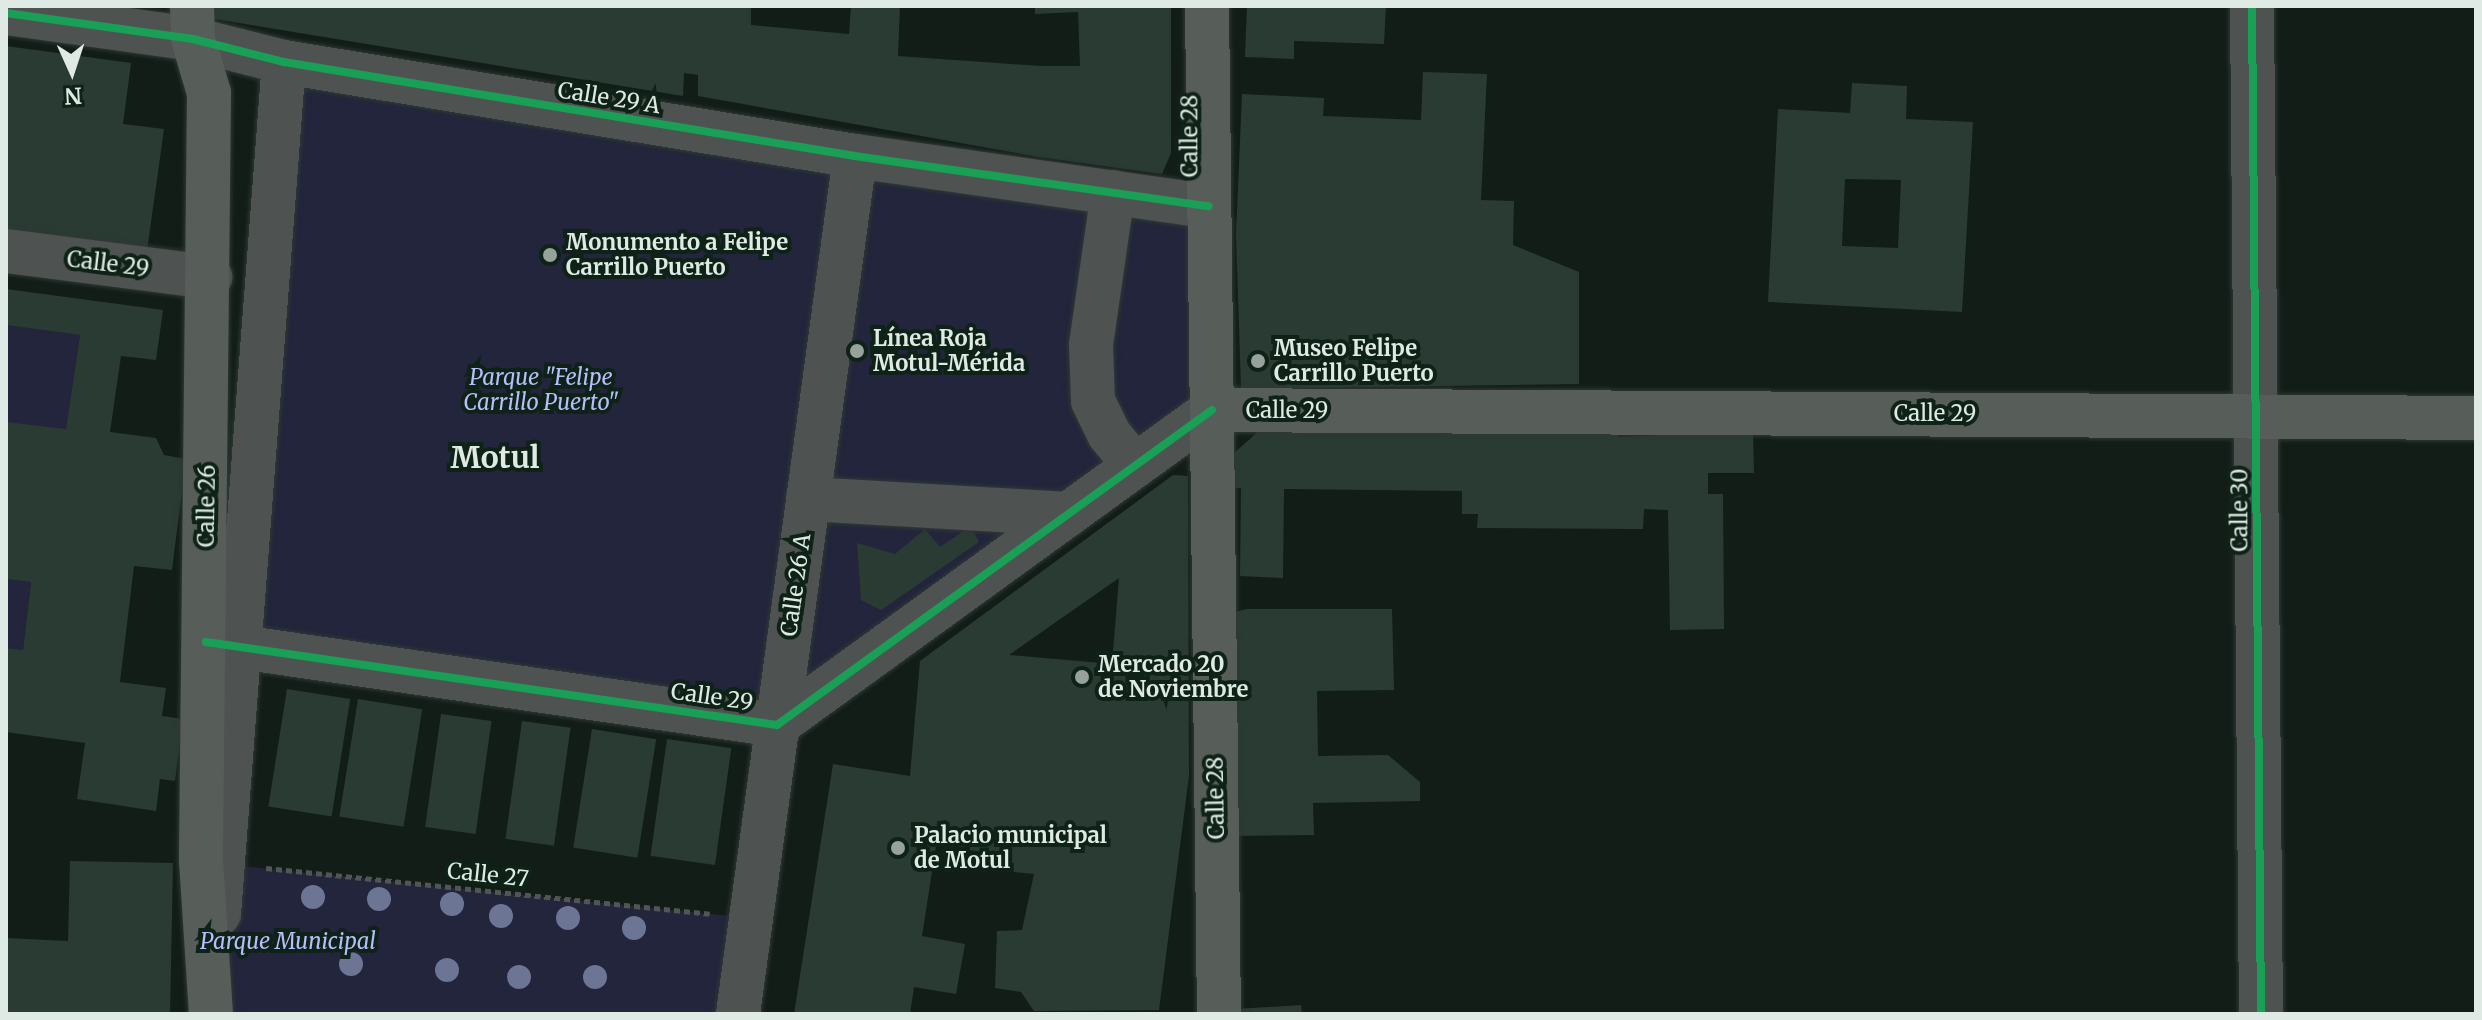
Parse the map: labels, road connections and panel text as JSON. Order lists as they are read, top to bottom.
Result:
{
  "streets": {
    "main road": ["Calle 28", "Calle 29", "Calle 26"],
    "street": ["Calle 29 A", "Calle 30", "Calle 26 A"],
    "path": ["Calle 27"]
  },
  "crossings": [
    ["Calle 29 A", "Calle 28"],
    ["Calle 29 A", "Calle 26"],
    ["Calle 29 A", "Calle 26 A"],
    ["Calle 28", "Calle 29"],
    ["Calle 29", "Calle 26"],
    ["Calle 29", "Calle 30"],
    ["Calle 29", "Calle 26 A"],
    ["Calle 26", "Calle 27"],
    ["Calle 26 A", "Calle 27"]
  ],
  "districts": ["Motul"],
  "parks": ["Parque \"Felipe Carrillo Puerto\"", "Parque Municipal"],
  "places": [
    "Monumento a Felipe Carrillo Puerto",
    "Línea Roja Motul-Mérida",
    "Museo Felipe Carrillo Puerto",
    "Mercado 20 de Noviembre",
    "Palacio municipal de Motul"
  ],
  "north": "bottom"
}
